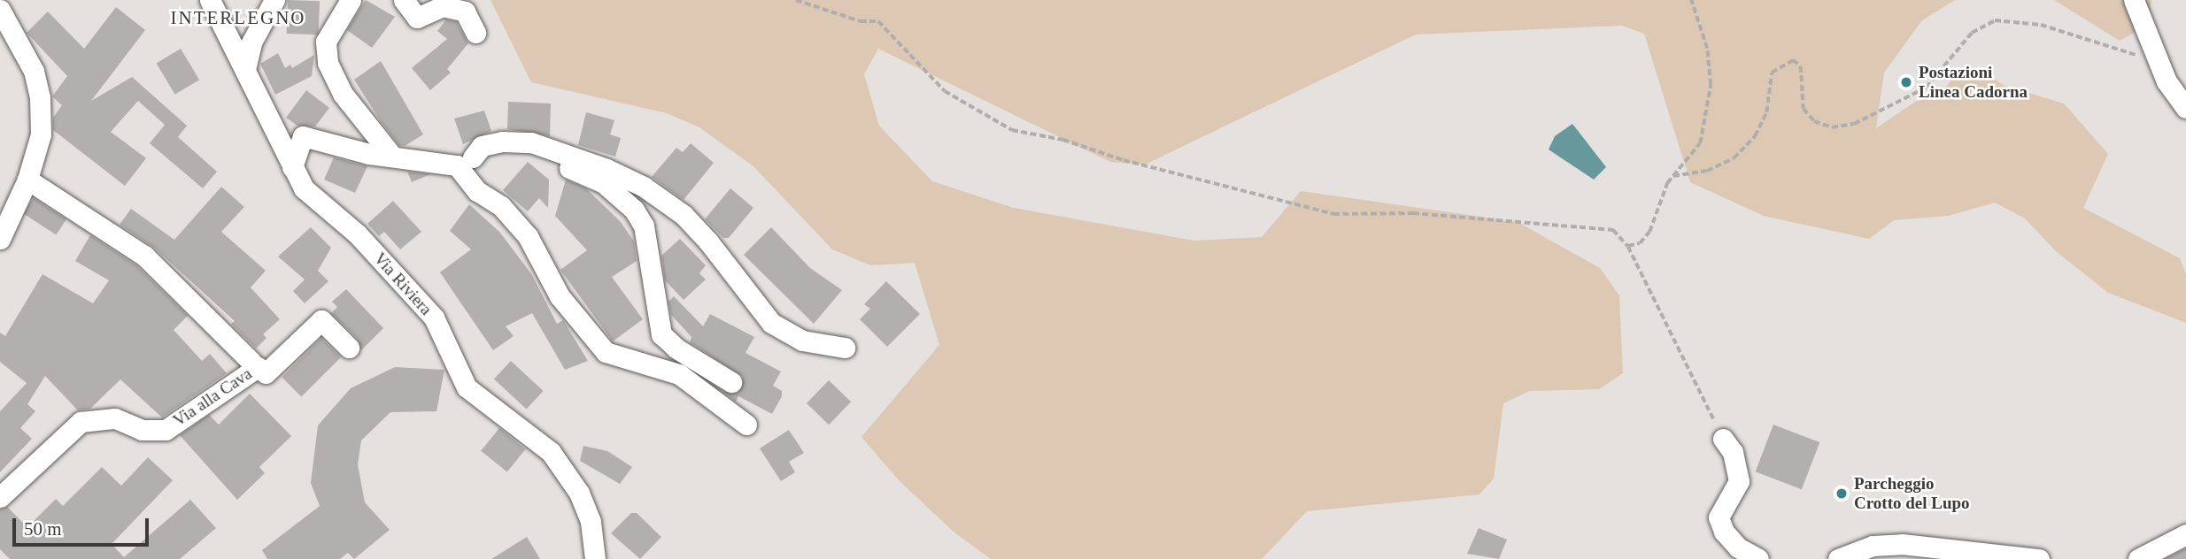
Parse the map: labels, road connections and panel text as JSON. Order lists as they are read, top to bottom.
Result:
{
  "streets": {
    "street": ["Via Riviera", "Via alla Cava"]
  },
  "districts": ["INTERLEGNO"],
  "places": ["Postazioni Linea Cadorna", "Parcheggio Crotto del Lupo"],
  "scale_bar": "50 m"
}
